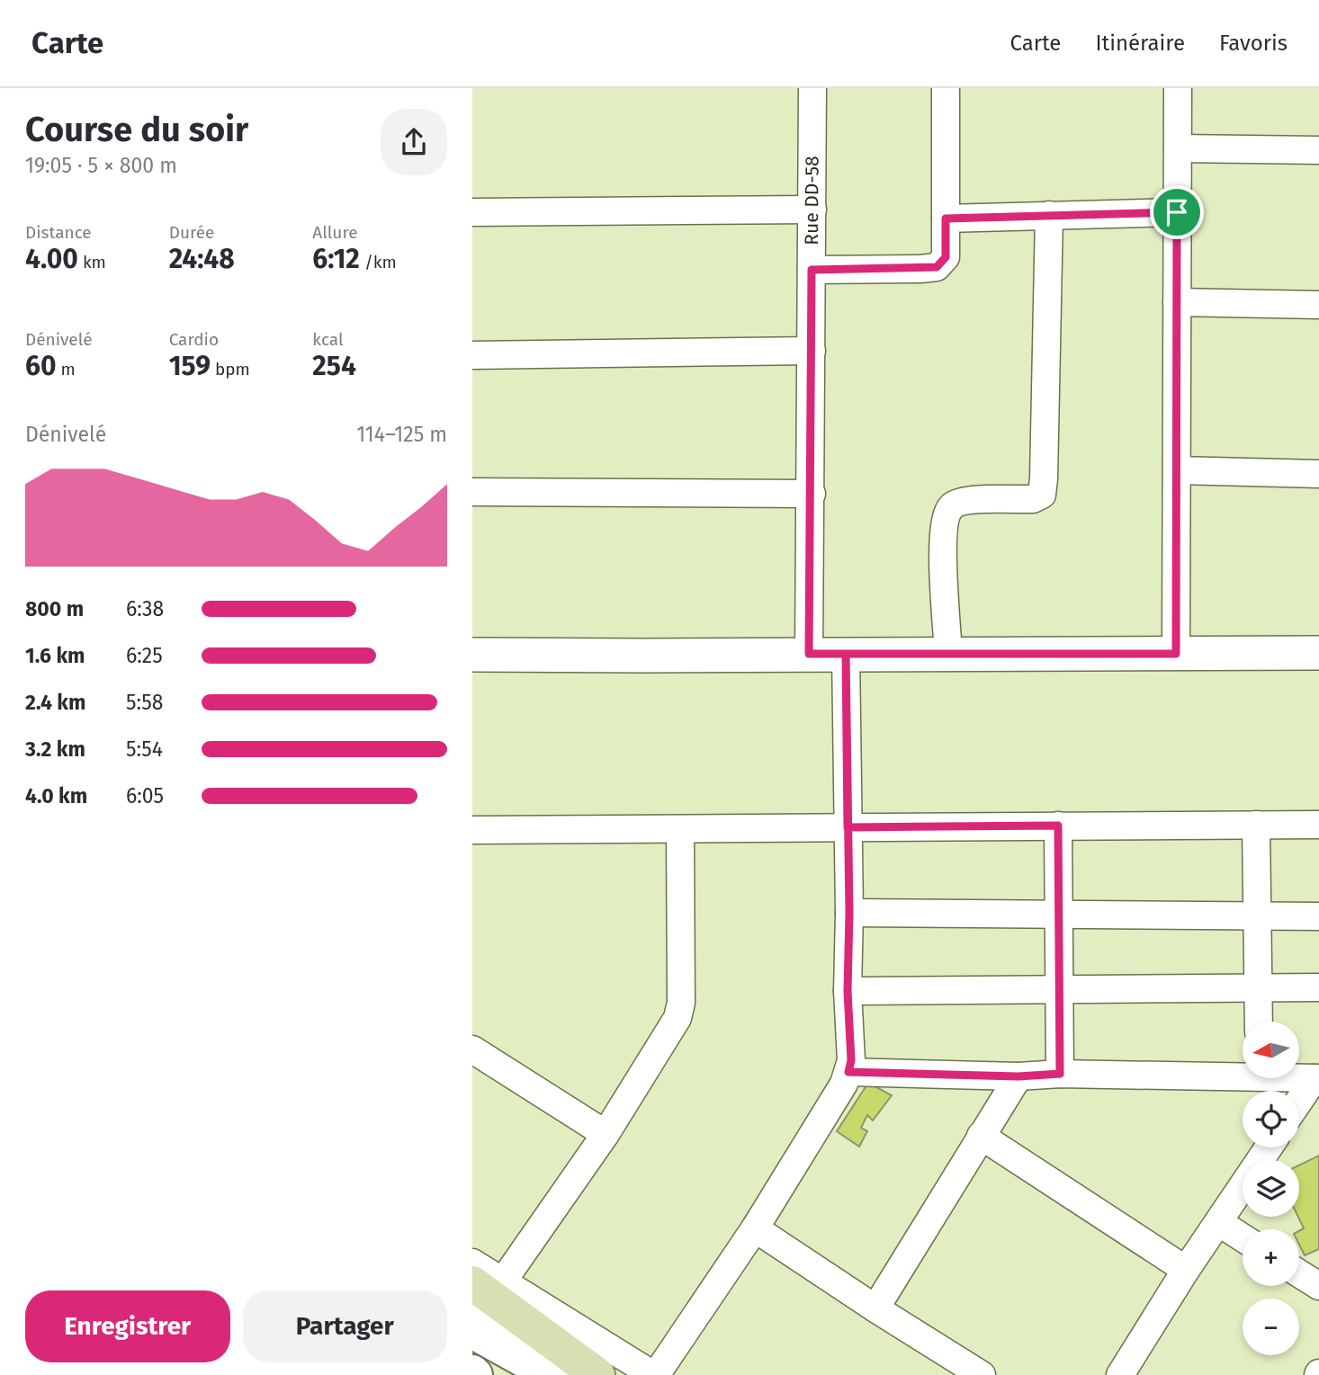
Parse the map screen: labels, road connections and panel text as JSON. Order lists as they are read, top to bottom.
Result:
{
  "streets": {
    "street": ["Rue DD-58"]
  },
  "north": "left",
  "page": {
    "header": "Carte",
    "nav": ["Carte", "Itinéraire", "Favoris"],
    "heading": ["Course du soir", "19:05 · 5 × 800 m"],
    "stats": [
      ["Distance", "4.00 km"],
      ["Durée", "24:48"],
      ["Allure", "6:12 /km"],
      ["Dénivelé", "60 m"],
      ["Cardio", "159 bpm"],
      ["kcal", "254"]
    ],
    "chart": ["Dénivelé", "114–125 m"],
    "list": [
      {
        "name": "800 m",
        "note": "6:38"
      },
      {
        "name": "1.6 km",
        "note": "6:25"
      },
      {
        "name": "2.4 km",
        "note": "5:58"
      },
      {
        "name": "3.2 km",
        "note": "5:54"
      },
      {
        "name": "4.0 km",
        "note": "6:05"
      }
    ],
    "map_buttons": ["+", "−"],
    "buttons": ["Enregistrer", "Partager"]
  }
}
